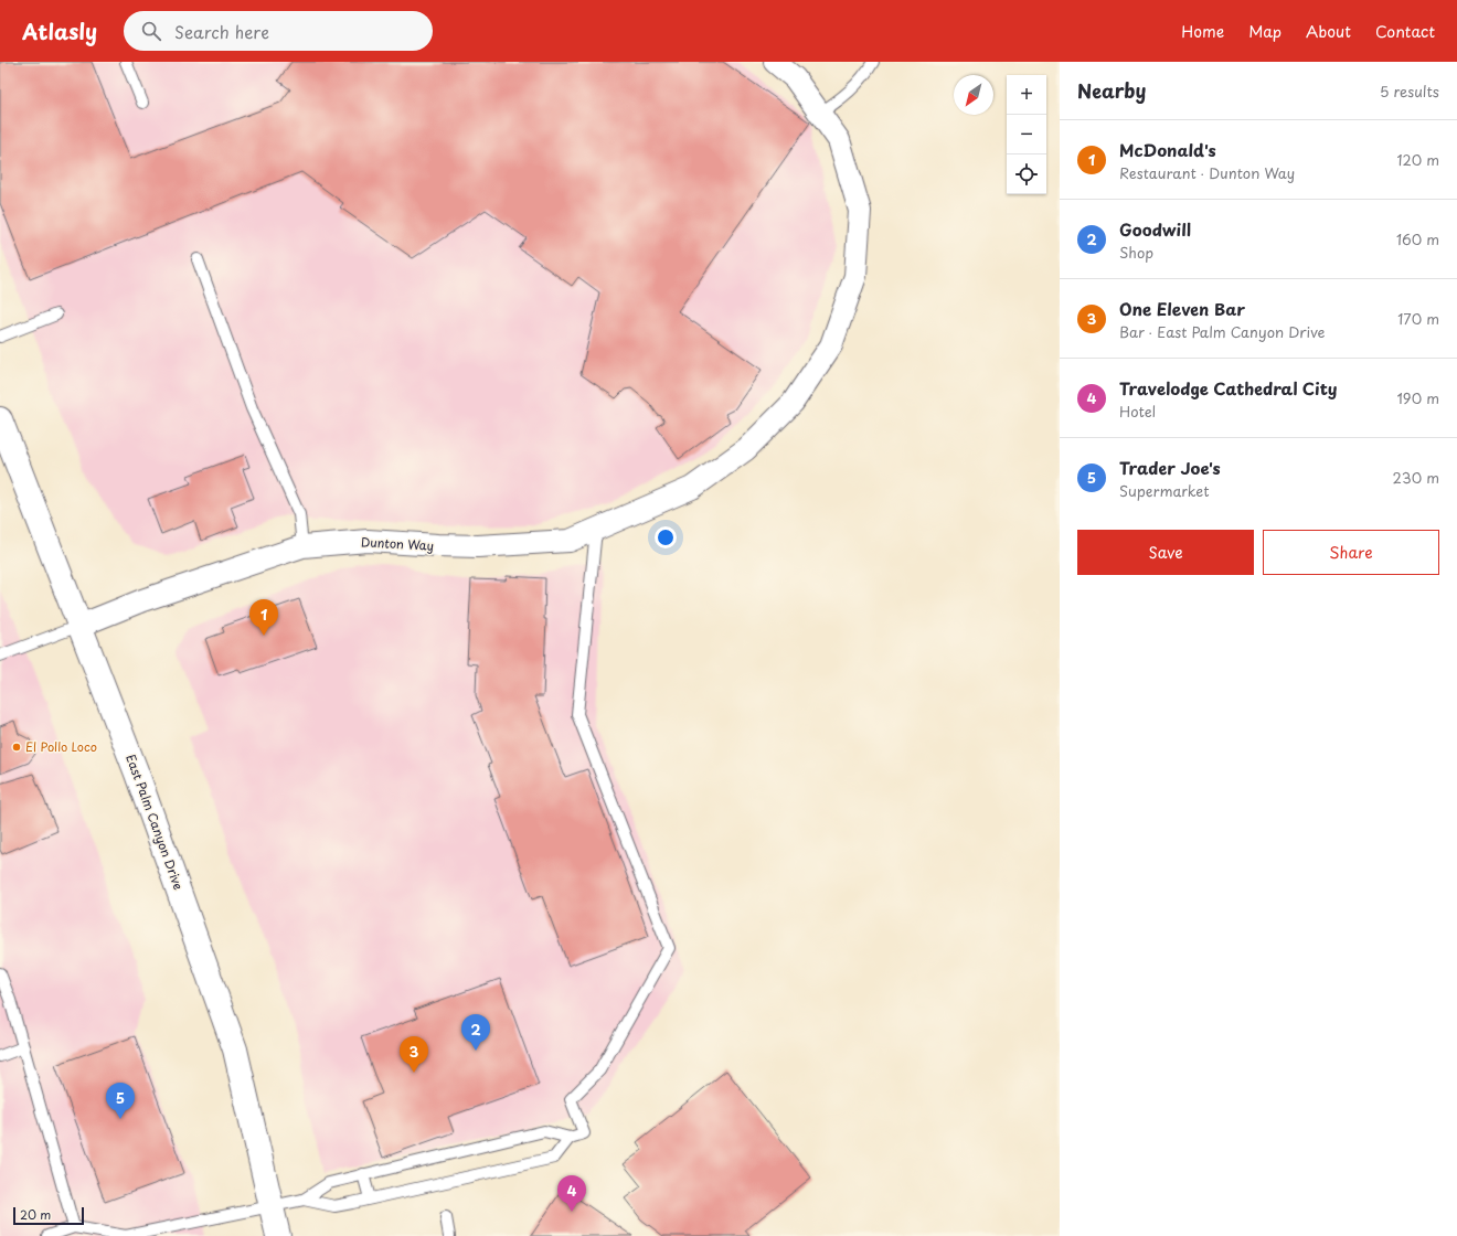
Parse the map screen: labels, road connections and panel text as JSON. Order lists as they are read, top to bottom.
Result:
{
  "streets": {
    "main road": ["East Palm Canyon Drive"],
    "street": ["Dunton Way"]
  },
  "crossings": [
    ["Dunton Way", "East Palm Canyon Drive"]
  ],
  "places": ["El Pollo Loco"],
  "scale_bar": "20 m",
  "north": "bottom left",
  "page": {
    "header": "Atlasly",
    "search": "Search here",
    "nav": [
      "Home",
      "Map",
      "About",
      "Contact"
    ],
    "heading": ["Nearby", "5 results"],
    "map_buttons": ["+", "−"],
    "list": [
      {
        "mark": "1",
        "name": "McDonald's",
        "note": "Restaurant · Dunton Way",
        "value": "120 m"
      },
      {
        "mark": "2",
        "name": "Goodwill",
        "note": "Shop",
        "value": "160 m"
      },
      {
        "mark": "3",
        "name": "One Eleven Bar",
        "note": "Bar · East Palm Canyon Drive",
        "value": "170 m"
      },
      {
        "mark": "4",
        "name": "Travelodge Cathedral City",
        "note": "Hotel",
        "value": "190 m"
      },
      {
        "mark": "5",
        "name": "Trader Joe's",
        "note": "Supermarket",
        "value": "230 m"
      }
    ],
    "buttons": ["Save", "Share"],
    "pins": [
      "1",
      "2",
      "3",
      "5",
      "4"
    ],
    "scale": "20 m"
  }
}
